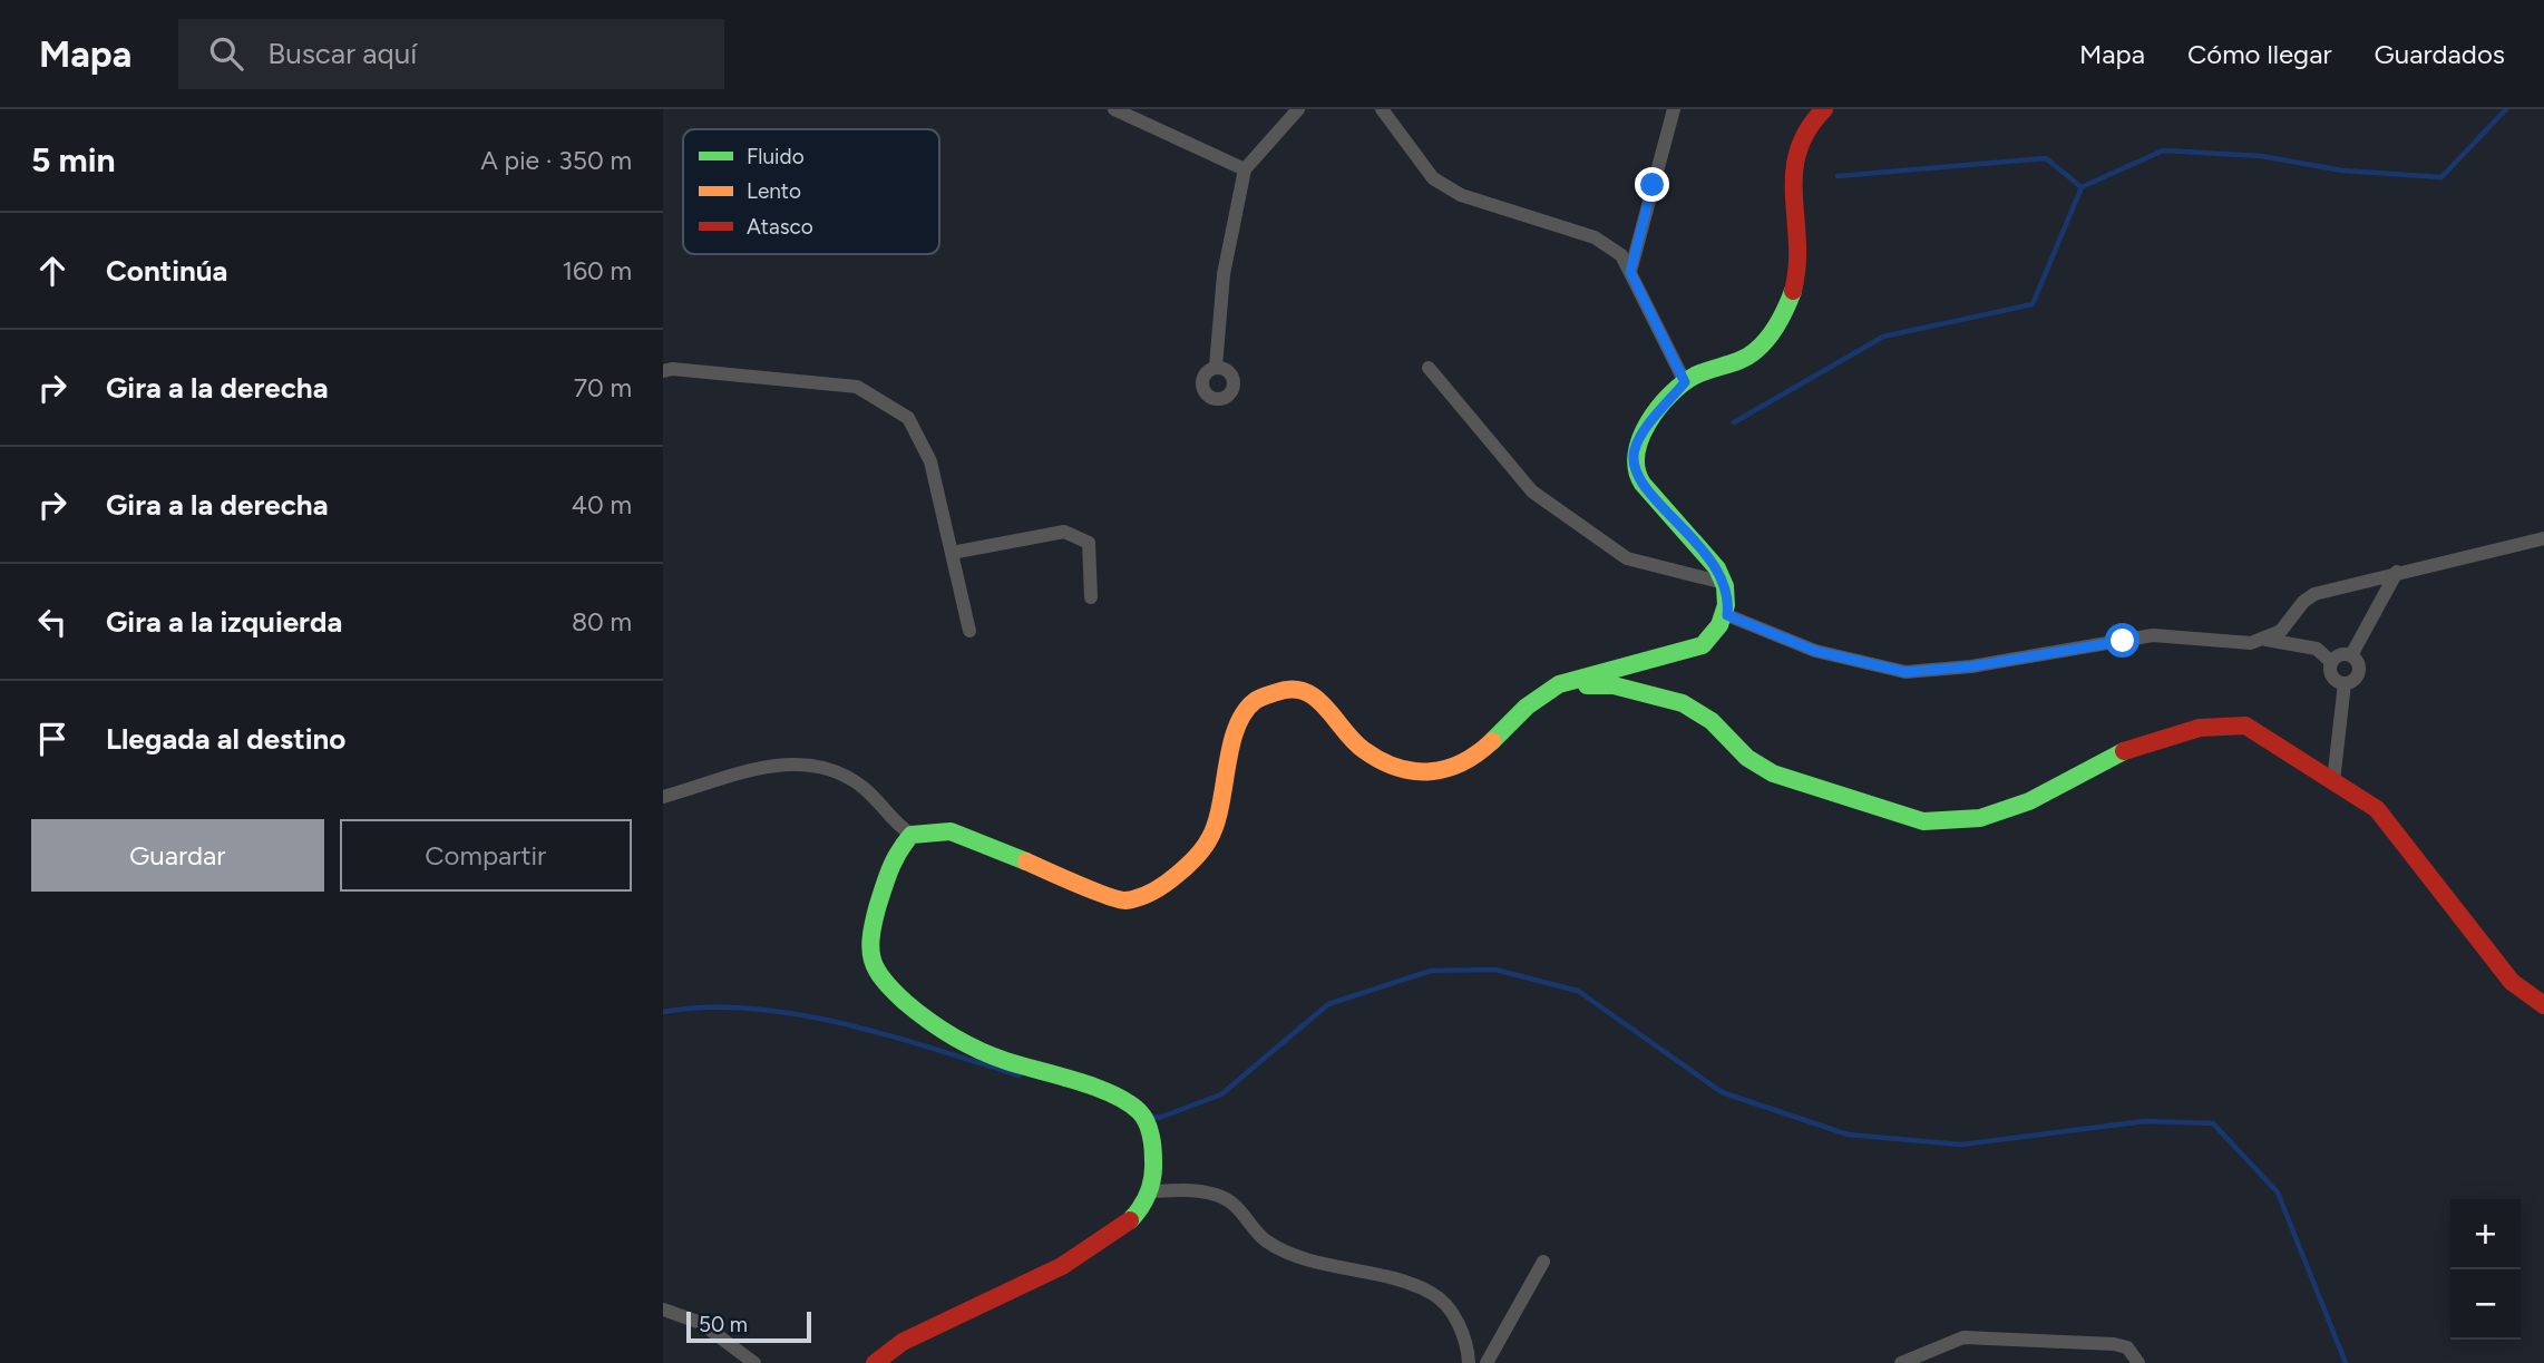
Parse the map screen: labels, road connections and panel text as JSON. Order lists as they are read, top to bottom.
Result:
{
  "legend": ["Fluido", "Lento", "Atasco"],
  "scale_bar": "50 m",
  "page": {
    "header": "Mapa",
    "search": "Buscar aquí",
    "nav": ["Mapa", "Cómo llegar", "Guardados"],
    "heading": ["5 min", "A pie · 350 m"],
    "list": [
      ["Continúa", "160 m"],
      ["Gira a la derecha", "70 m"],
      ["Gira a la derecha", "40 m"],
      ["Gira a la izquierda", "80 m"],
      "Llegada al destino"
    ],
    "buttons": ["Guardar", "Compartir"],
    "map_buttons": ["+", "−"],
    "scale": "50 m"
  }
}
